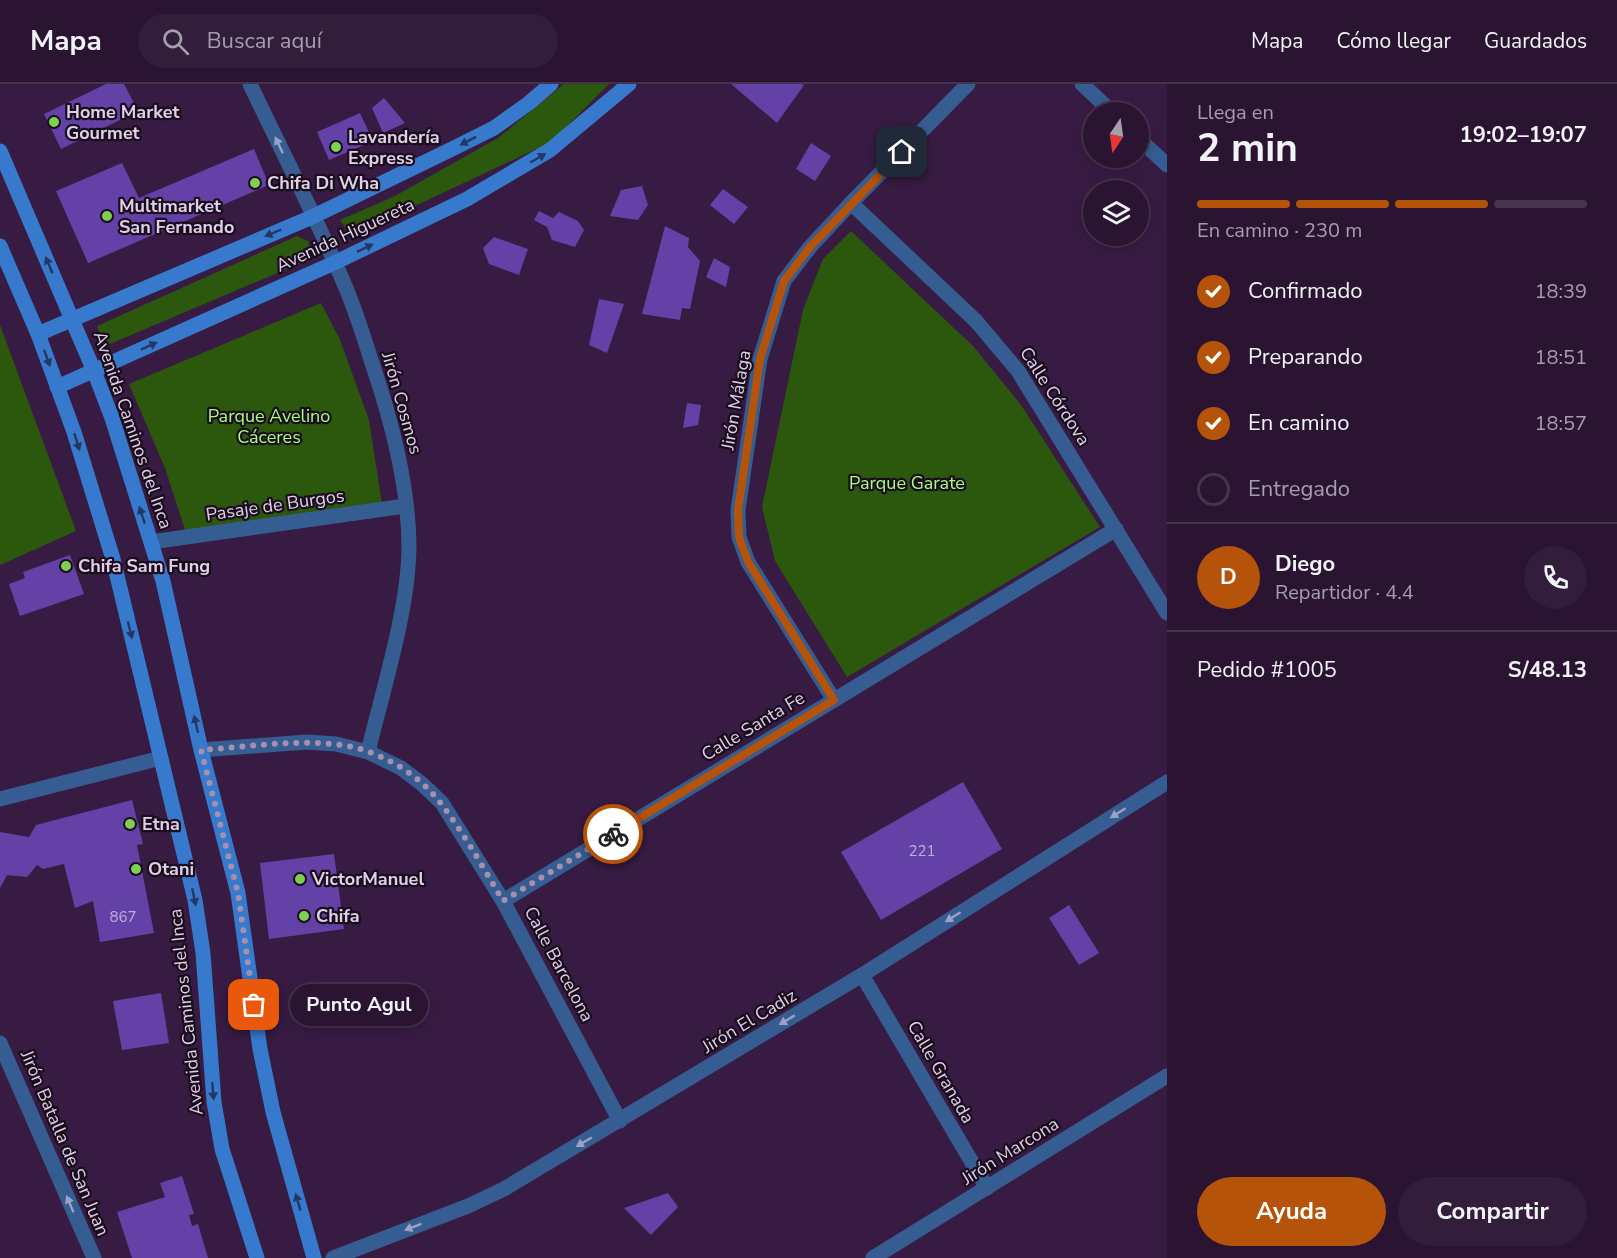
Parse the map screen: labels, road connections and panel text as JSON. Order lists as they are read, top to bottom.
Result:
{
  "streets": {
    "main road": ["Avenida Higuereta", "Avenida Caminos del Inca"],
    "street": [
      "Calle Córdova",
      "Jirón Málaga",
      "Jirón Cosmos",
      "Pasaje de Burgos",
      "Calle Santa Fe",
      "Calle Barcelona",
      "Jirón El Cadiz",
      "Calle Granada",
      "Jirón Batalla de San Juan",
      "Jirón Marcona"
    ]
  },
  "crossings": [
    ["Avenida Higuereta", "Jirón Cosmos"],
    ["Avenida Higuereta", "Avenida Caminos del Inca"],
    ["Calle Córdova", "Jirón Málaga"],
    ["Calle Córdova", "Calle Santa Fe"],
    ["Jirón Málaga", "Calle Santa Fe"],
    ["Jirón Cosmos", "Pasaje de Burgos"],
    ["Jirón Cosmos", "Calle Barcelona"],
    ["Avenida Caminos del Inca", "Pasaje de Burgos"],
    ["Avenida Caminos del Inca", "Calle Barcelona"],
    ["Calle Santa Fe", "Calle Barcelona"],
    ["Calle Barcelona", "Jirón El Cadiz"],
    ["Jirón El Cadiz", "Calle Granada"],
    ["Calle Granada", "Jirón Marcona"]
  ],
  "one_way": ["Jirón El Cadiz", "Jirón Batalla de San Juan"],
  "parks": ["Parque Avelino Cáceres", "Parque Garate"],
  "places": [
    "Home Market Gourmet",
    "Lavandería Express",
    "Chifa Di Wha",
    "Multimarket San Fernando",
    "Chifa Sam Fung",
    "Etna",
    "Otani",
    "VictorManuel",
    "Chifa",
    "Punto Agul"
  ],
  "house_numbers": ["221", "867"],
  "north": "bottom",
  "page": {
    "header": "Mapa",
    "search": "Buscar aquí",
    "nav": ["Mapa", "Cómo llegar", "Guardados"],
    "heading": ["2 min", "Llega en", "19:02–19:07"],
    "panel": [
      "Diego",
      "Repartidor · 4.4",
      "Pedido #1005",
      "S/48.13"
    ],
    "bar": "En camino · 230 m",
    "list": [
      ["Confirmado", "18:39"],
      ["Preparando", "18:51"],
      ["En camino", "18:57"],
      "Entregado"
    ],
    "round": "D",
    "bubble": "Punto Agul",
    "buttons": ["Ayuda", "Compartir"]
  }
}
